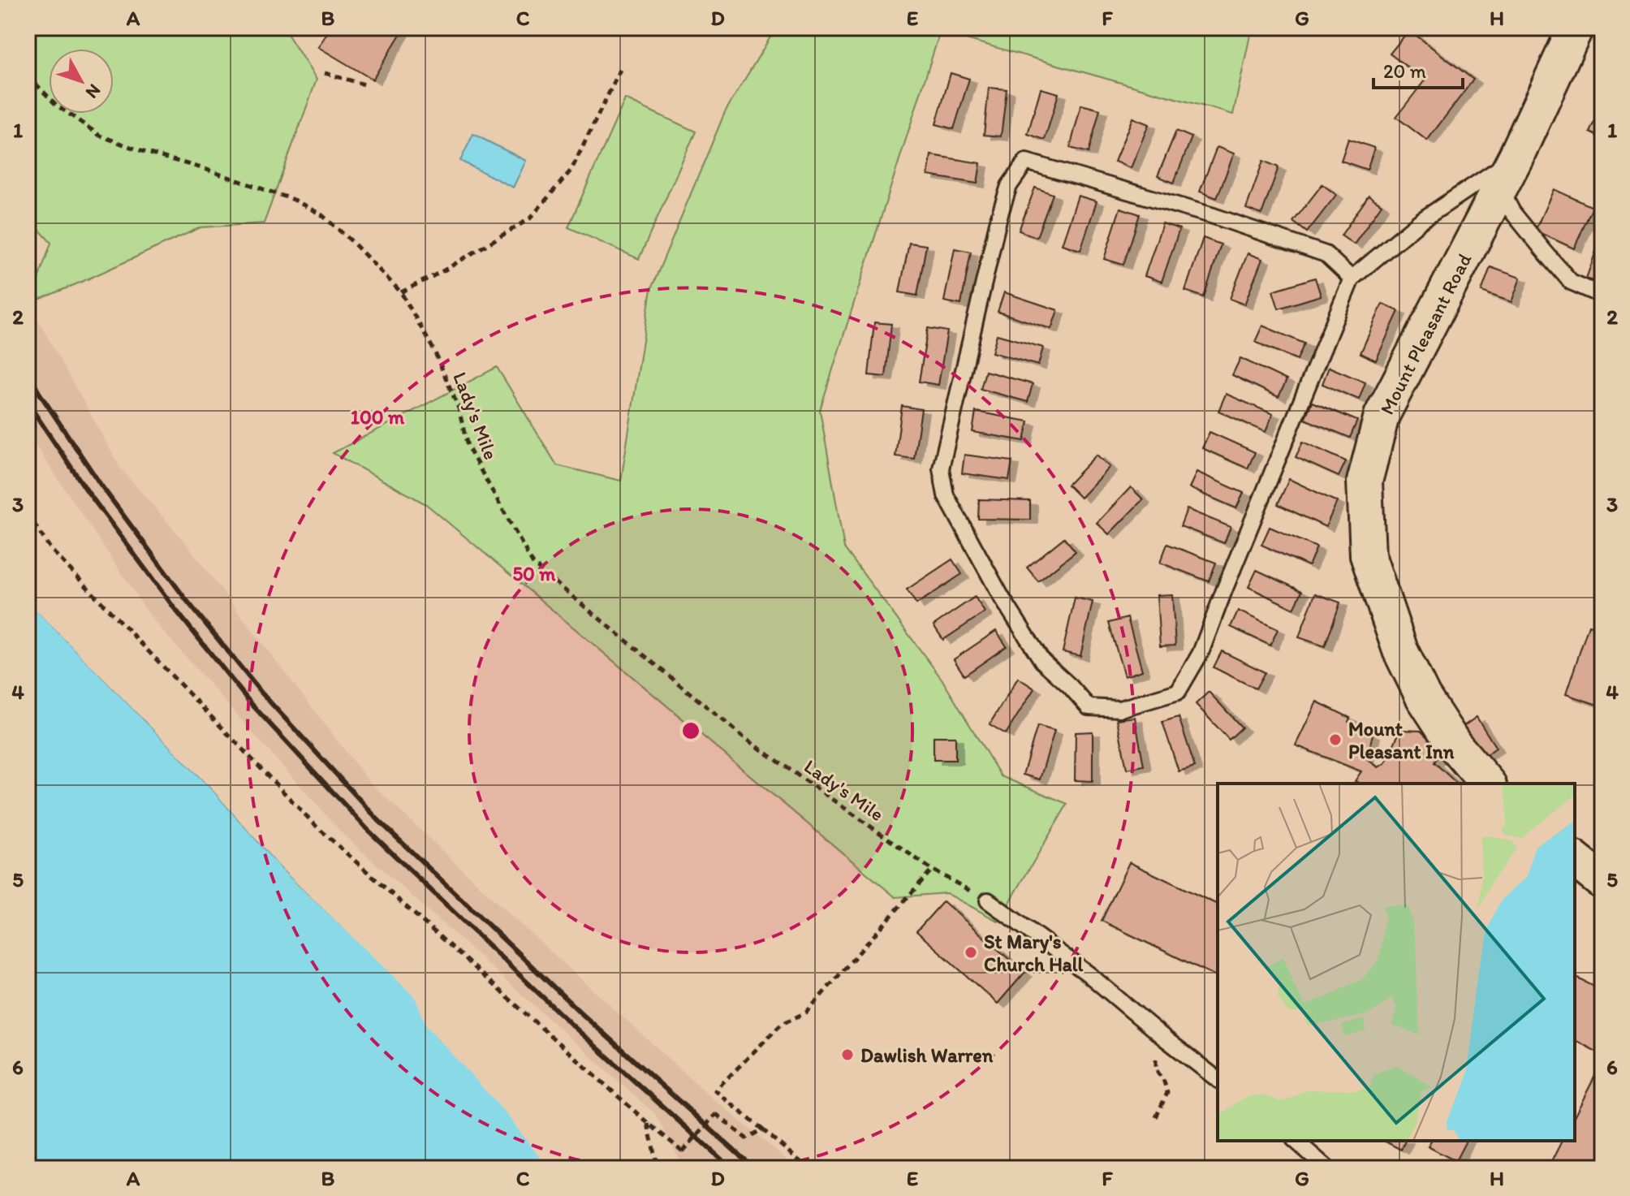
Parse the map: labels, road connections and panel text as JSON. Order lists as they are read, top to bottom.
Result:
{
  "streets": {
    "street": ["Mount Pleasant Road"],
    "path": ["Lady's Mile"]
  },
  "places": ["Mount Pleasant Inn", "St Mary's Church Hall", "Dawlish Warren"],
  "scale_bar": "20 m",
  "north": "bottom right",
  "grid": {
    "columns": [
      "A",
      "B",
      "C",
      "D",
      "E",
      "F",
      "G",
      "H"
    ],
    "rows": [
      "1",
      "2",
      "3",
      "4",
      "5",
      "6"
    ]
  },
  "rings": ["100 m", "50 m"]
}
